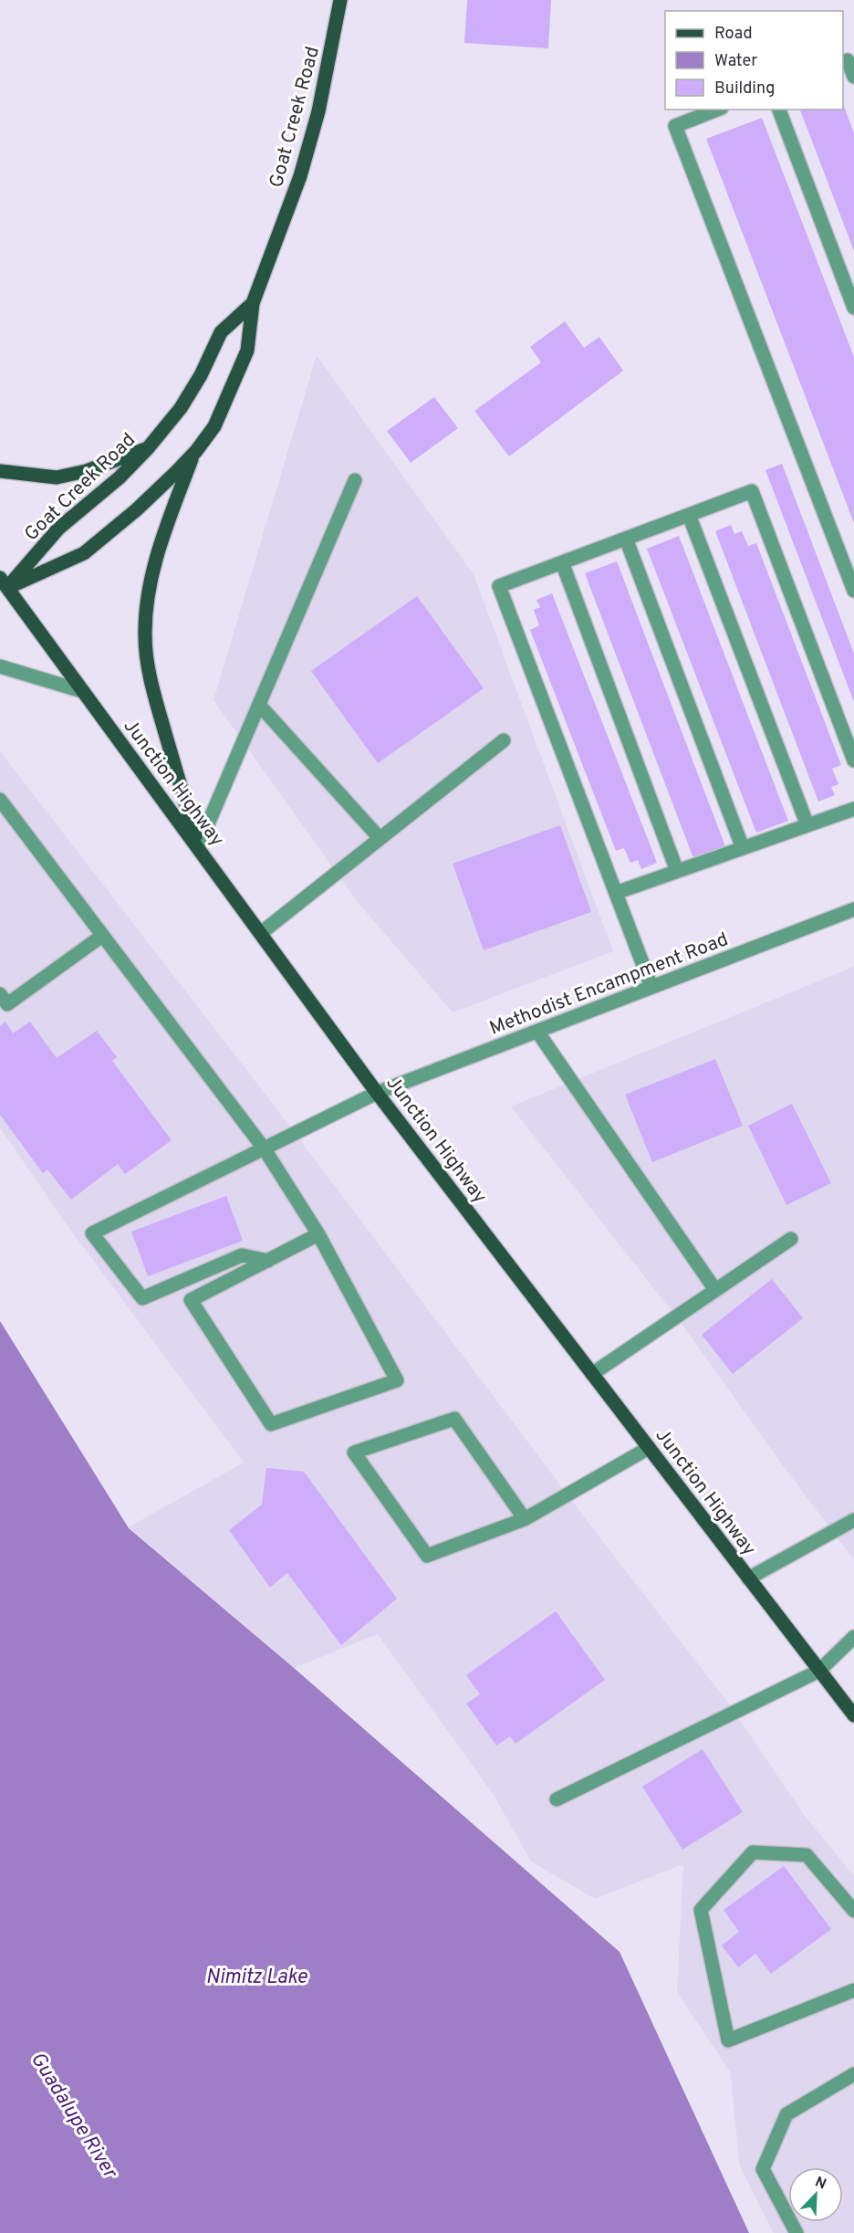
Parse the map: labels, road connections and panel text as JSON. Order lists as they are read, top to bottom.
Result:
{
  "streets": {
    "main road": ["Goat Creek Road", "Junction Highway"],
    "street": ["Methodist Encampment Road"]
  },
  "crossings": [
    ["Goat Creek Road", "Junction Highway"],
    ["Junction Highway", "Methodist Encampment Road"]
  ],
  "water": ["Nimitz Lake", "Guadalupe River"],
  "legend": ["Road", "Water", "Building"],
  "north": "top right"
}
